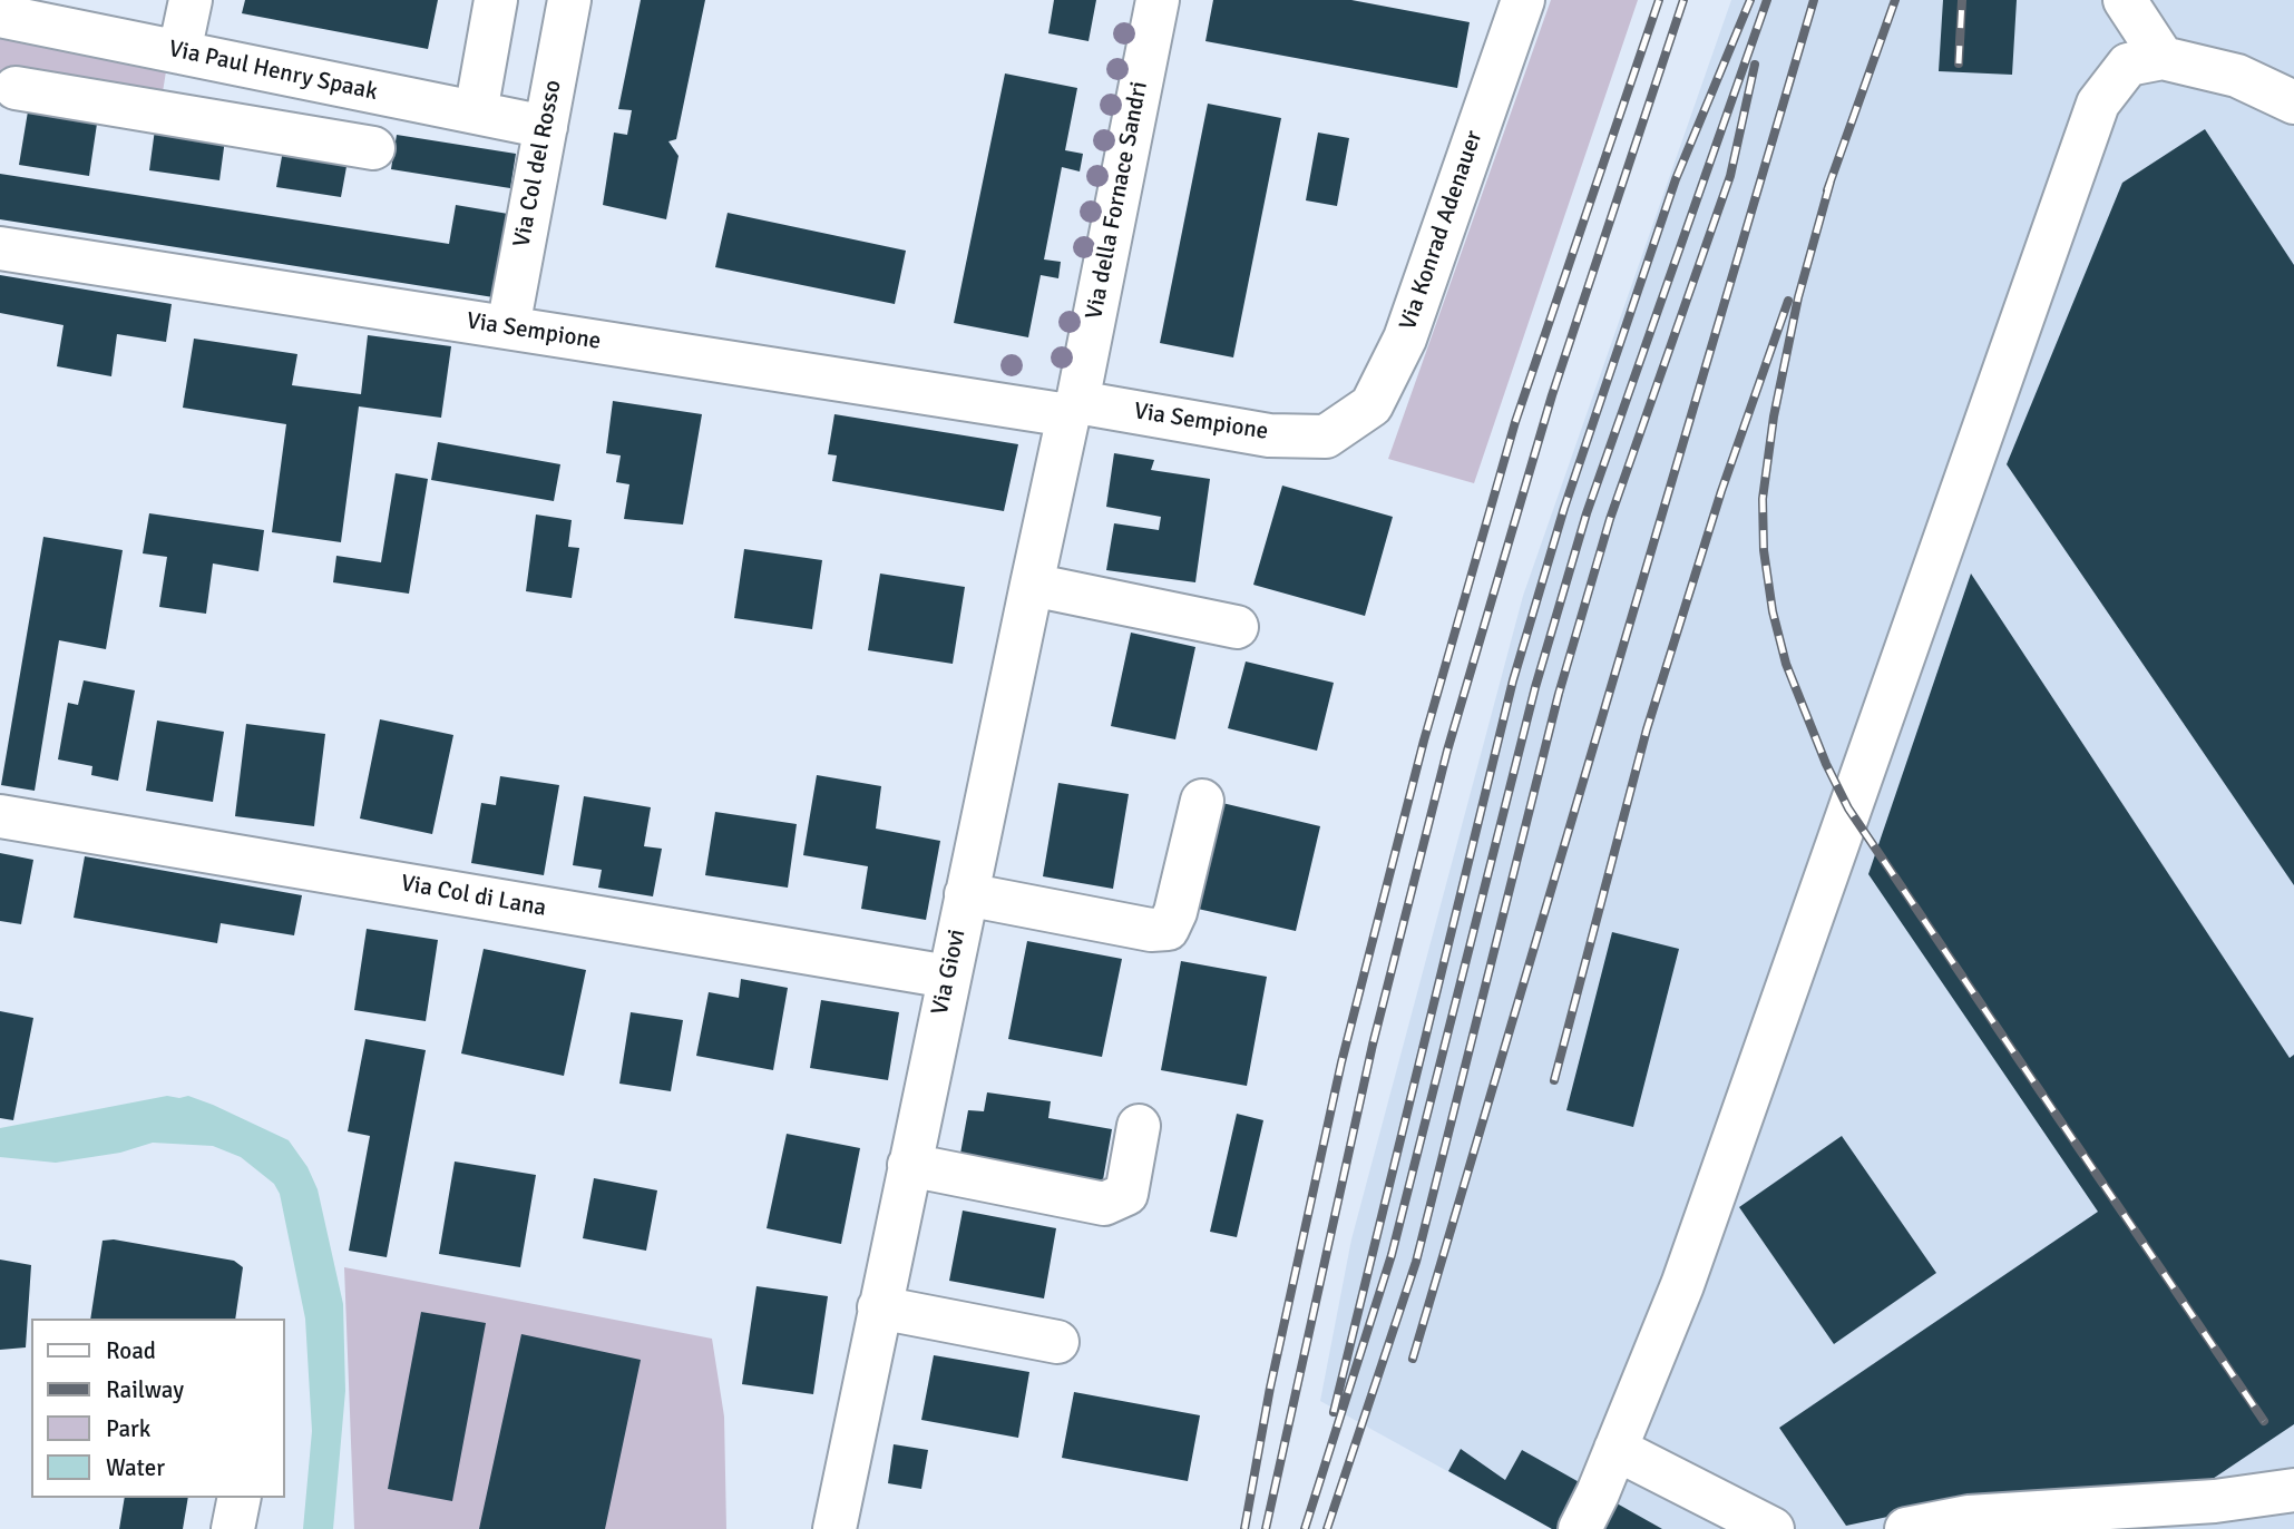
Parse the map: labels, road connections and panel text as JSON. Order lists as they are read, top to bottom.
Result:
{
  "streets": {
    "street": [
      "Via Paul Henry Spaak",
      "Via Col del Rosso",
      "Via della Fornace Sandri",
      "Via Konrad Adenauer",
      "Via Sempione",
      "Via Col di Lana",
      "Via Giovi"
    ]
  },
  "crossings": [
    ["Via Paul Henry Spaak", "Via Col del Rosso"],
    ["Via Col del Rosso", "Via Sempione"],
    ["Via della Fornace Sandri", "Via Sempione"],
    ["Via della Fornace Sandri", "Via Giovi"],
    ["Via Konrad Adenauer", "Via Sempione"],
    ["Via Sempione", "Via Giovi"],
    ["Via Col di Lana", "Via Giovi"]
  ],
  "legend": [
    "Road",
    "Railway",
    "Park",
    "Water"
  ]
}
